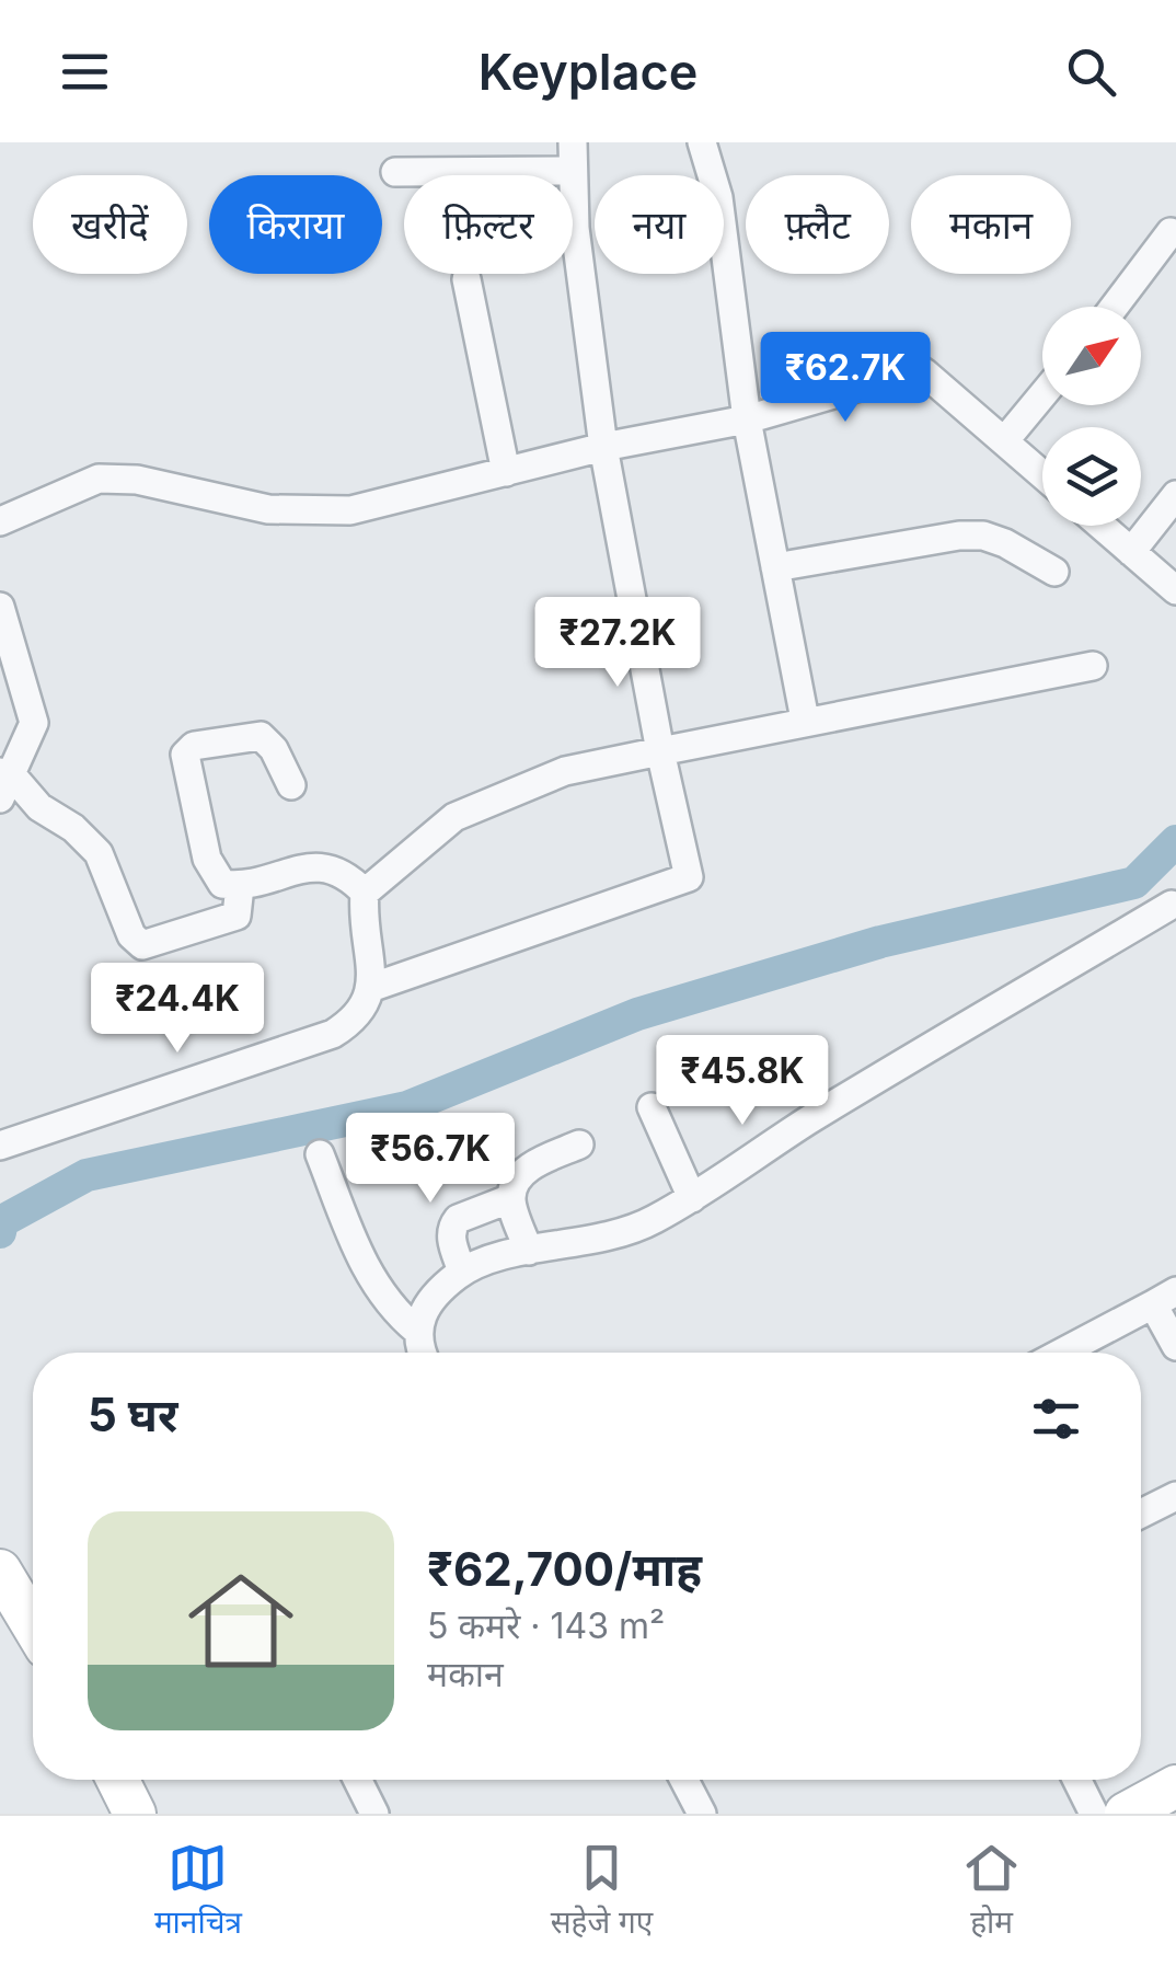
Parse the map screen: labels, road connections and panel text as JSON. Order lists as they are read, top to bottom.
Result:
{
  "north": "top right",
  "page": {
    "header": "Keyplace",
    "chip": [
      "खरीदें",
      "किराया",
      "फ़िल्टर",
      "नया",
      "फ़्लैट",
      "मकान"
    ],
    "price": [
      "₹62.7K",
      "₹27.2K",
      "₹24.4K",
      "₹45.8K",
      "₹56.7K"
    ],
    "heading": "5 घर",
    "list": [
      {
        "name": "₹62,700/माह",
        "note": "5 कमरे · 143 m² · मकान"
      }
    ],
    "tabs": ["मानचित्र", "सहेजे गए", "होम"]
  }
}
